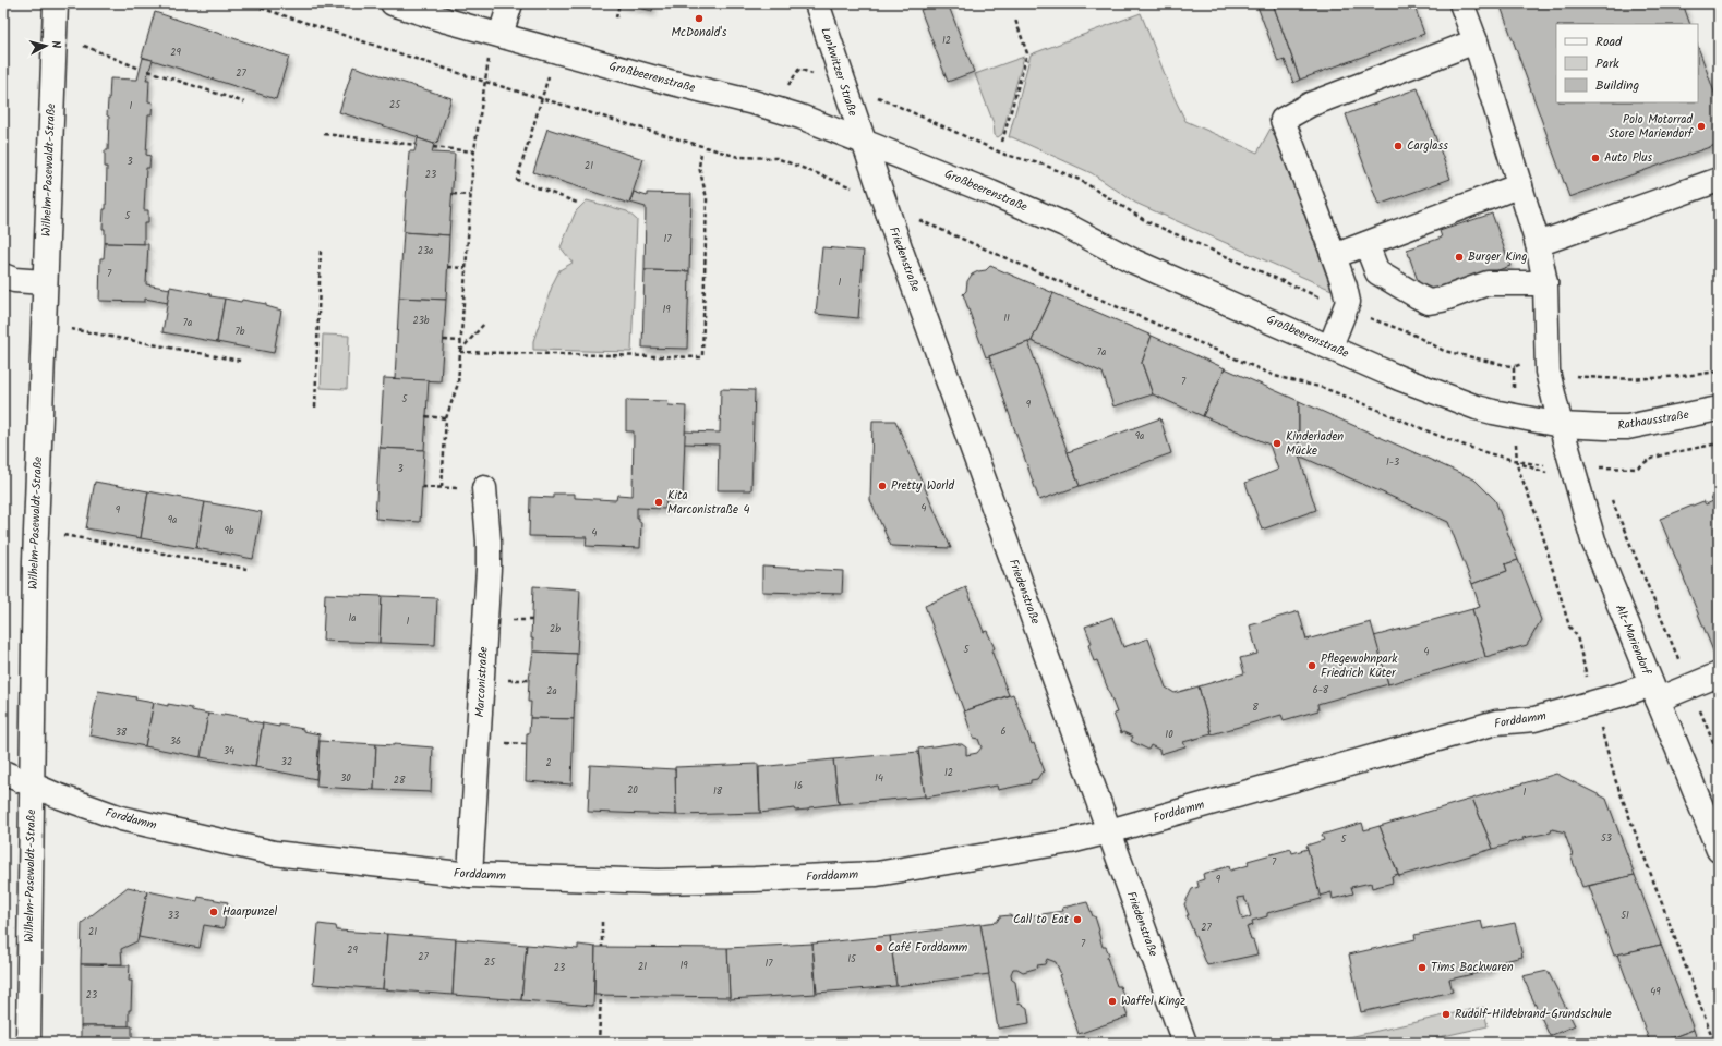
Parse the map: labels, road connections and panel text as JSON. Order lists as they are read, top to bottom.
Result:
{
  "streets": {
    "street": [
      "Lankwitzer Straße",
      "Großbeerenstraße",
      "Wilhelm-Pasewaldt-Straße",
      "Friedenstraße",
      "Rathausstraße",
      "Alt-Mariendorf",
      "Marconistraße",
      "Forddamm"
    ]
  },
  "crossings": [
    ["Lankwitzer Straße", "Großbeerenstraße"],
    ["Lankwitzer Straße", "Friedenstraße"],
    ["Großbeerenstraße", "Friedenstraße"],
    ["Großbeerenstraße", "Rathausstraße"],
    ["Großbeerenstraße", "Alt-Mariendorf"],
    ["Wilhelm-Pasewaldt-Straße", "Forddamm"],
    ["Friedenstraße", "Forddamm"],
    ["Rathausstraße", "Alt-Mariendorf"],
    ["Alt-Mariendorf", "Forddamm"],
    ["Marconistraße", "Forddamm"]
  ],
  "places": [
    "McDonald's",
    "Polo Motorrad Store Mariendorf",
    "Carglass",
    "Auto Plus",
    "Burger King",
    "Kinderladen Mücke",
    "Pretty World",
    "Kita Marconistraße 4",
    "Pflegewohnpark Friedrich Küter",
    "Haarpunzel",
    "Call to Eat",
    "Café Forddamm",
    "Tims Backwaren",
    "Waffel Kingz",
    "Rudolf-Hildebrand-Grundschule"
  ],
  "house_numbers": [
    "12",
    "29",
    "27",
    "25",
    "1",
    "3",
    "21",
    "23",
    "5",
    "17",
    "23a",
    "7",
    "1",
    "19",
    "11",
    "23b",
    "7a",
    "7b",
    "7a",
    "7",
    "5",
    "9",
    "9a",
    "1-3",
    "3",
    "4",
    "9",
    "9a",
    "9b",
    "4",
    "1a",
    "1",
    "2b",
    "5",
    "4",
    "6-8",
    "2a",
    "8",
    "6",
    "38",
    "10",
    "36",
    "34",
    "32",
    "2",
    "12",
    "30",
    "14",
    "28",
    "16",
    "20",
    "18",
    "1",
    "53",
    "5",
    "7",
    "9",
    "33",
    "51",
    "27",
    "21",
    "7",
    "29",
    "27",
    "15",
    "25",
    "17",
    "19",
    "21",
    "23",
    "49",
    "23"
  ],
  "legend": ["Road", "Park", "Building"],
  "north": "right"
}
